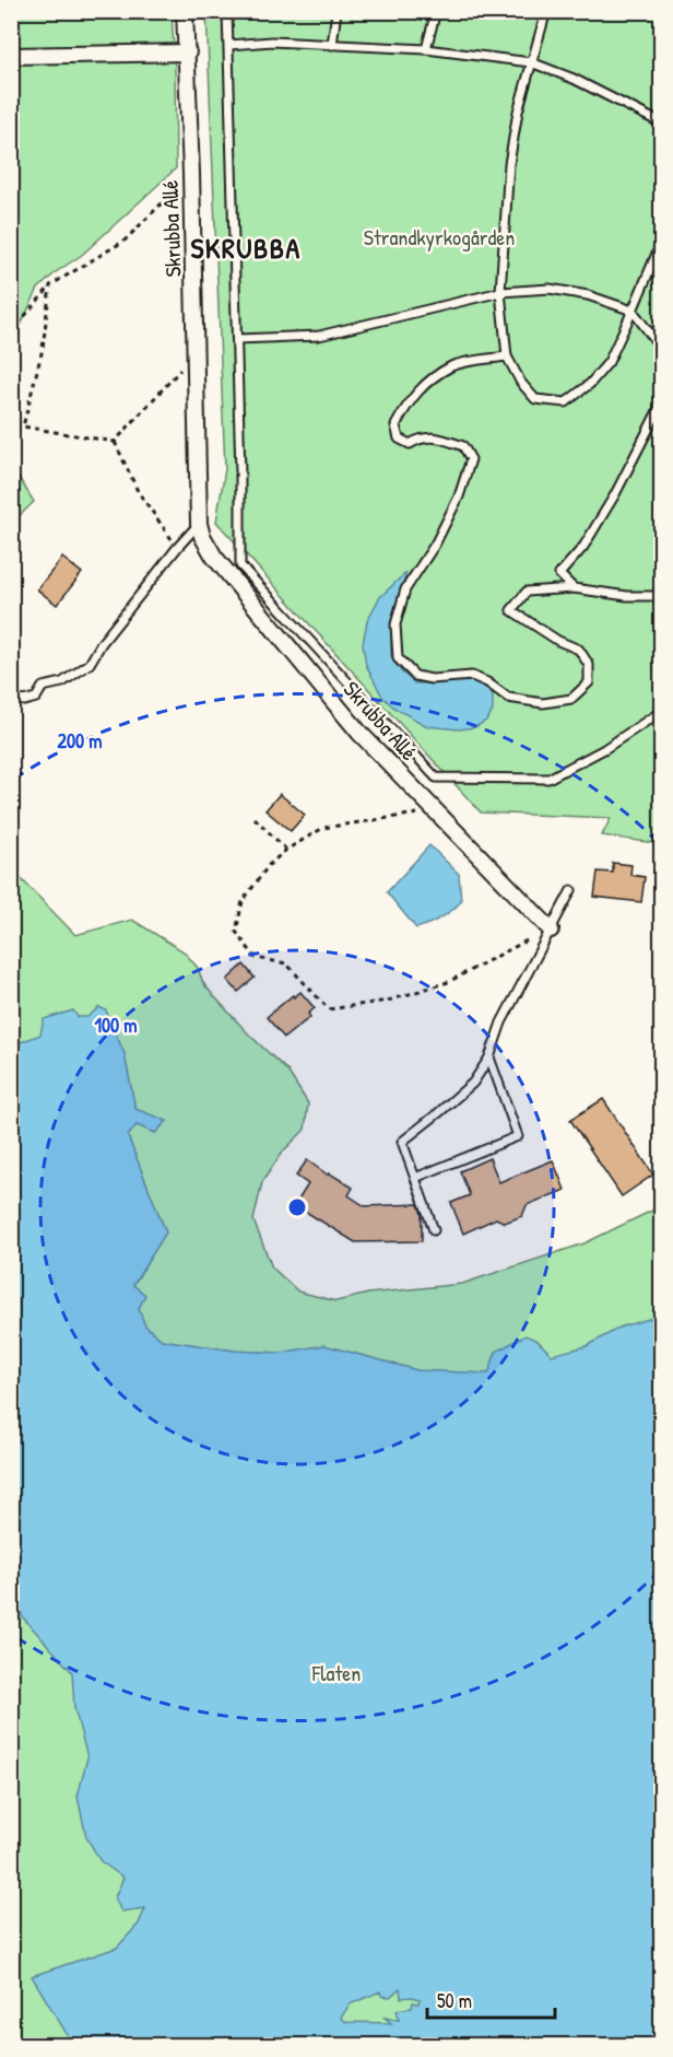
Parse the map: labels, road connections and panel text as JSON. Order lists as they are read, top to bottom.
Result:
{
  "streets": {
    "street": ["Skrubba Allé"]
  },
  "districts": ["SKRUBBA"],
  "parks": ["Strandkyrkogården", "Flaten"],
  "scale_bar": "50 m",
  "rings": ["200 m", "100 m"]
}
